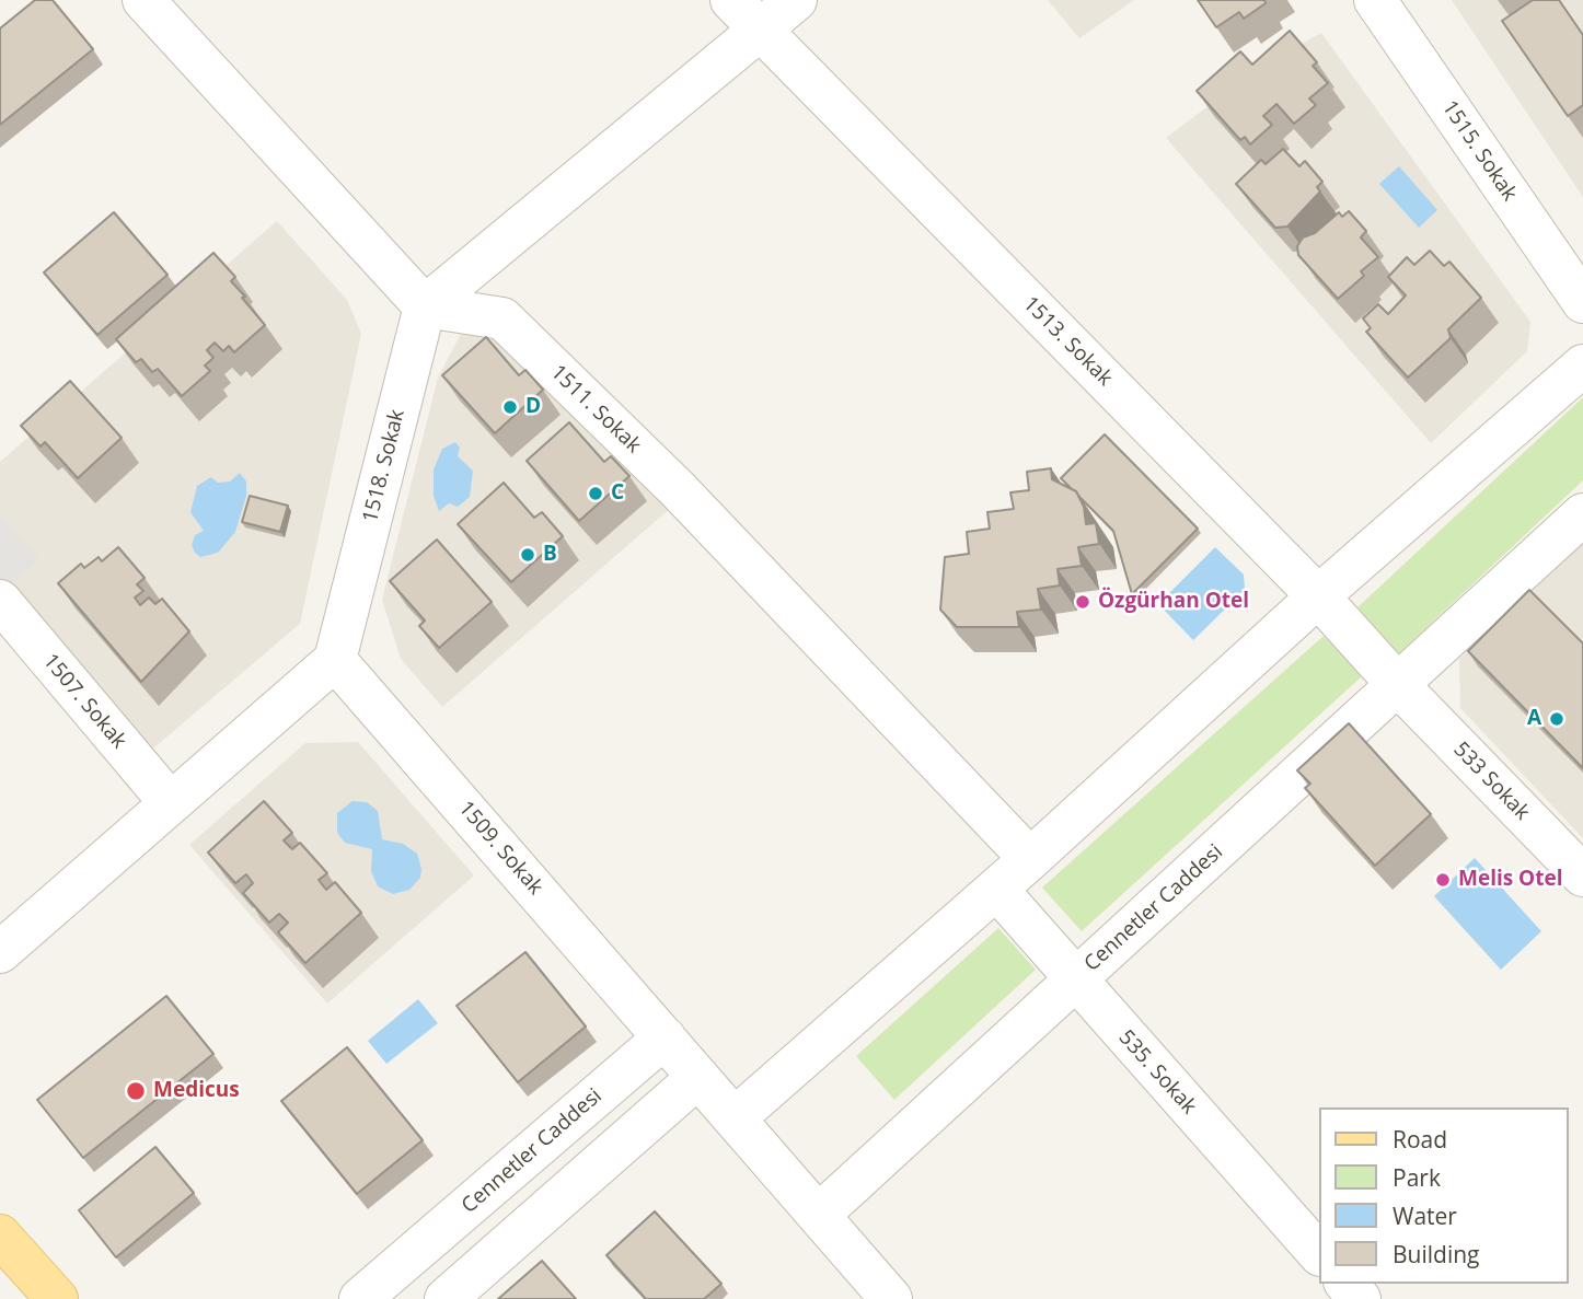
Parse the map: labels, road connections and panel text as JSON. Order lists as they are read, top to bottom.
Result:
{
  "streets": {
    "street": [
      "1515. Sokak",
      "1513. Sokak",
      "1511. Sokak",
      "1518. Sokak",
      "1507. Sokak",
      "533 Sokak",
      "1509. Sokak",
      "Cennetler Caddesi",
      "535. Sokak"
    ]
  },
  "crossings": [
    ["1513. Sokak", "533 Sokak"],
    ["1513. Sokak", "Cennetler Caddesi"],
    ["1511. Sokak", "1518. Sokak"],
    ["1518. Sokak", "1509. Sokak"],
    ["533 Sokak", "Cennetler Caddesi"],
    ["1509. Sokak", "Cennetler Caddesi"],
    ["Cennetler Caddesi", "535. Sokak"]
  ],
  "places": [
    "D",
    "C",
    "B",
    "Özgürhan Otel",
    "A",
    "Melis Otel",
    "Medicus"
  ],
  "legend": [
    "Road",
    "Park",
    "Water",
    "Building"
  ]
}
